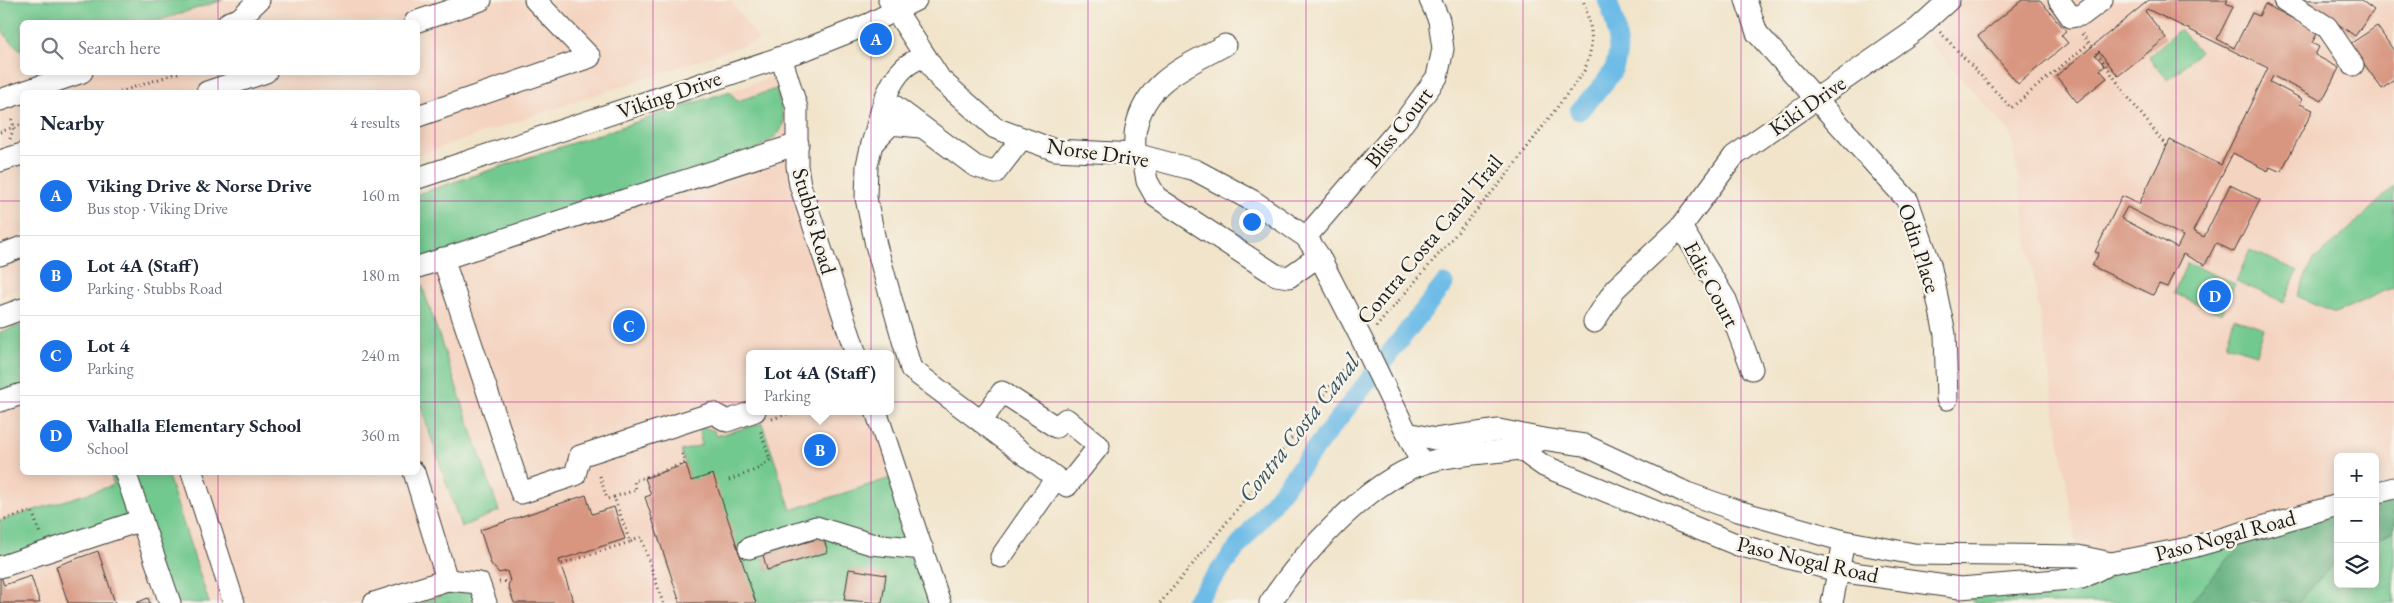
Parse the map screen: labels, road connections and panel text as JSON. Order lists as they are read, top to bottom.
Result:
{
  "streets": {
    "street": [
      "Viking Drive",
      "Kiki Drive",
      "Bliss Court",
      "Norse Drive",
      "Stubbs Road",
      "Odin Place",
      "Edie Court",
      "Paso Nogal Road"
    ],
    "path": ["Contra Costa Canal Trail"]
  },
  "crossings": [
    ["Viking Drive", "Norse Drive"],
    ["Viking Drive", "Stubbs Road"],
    ["Kiki Drive", "Odin Place"],
    ["Kiki Drive", "Edie Court"],
    ["Bliss Court", "Norse Drive"],
    ["Norse Drive", "Contra Costa Canal Trail"],
    ["Norse Drive", "Paso Nogal Road"]
  ],
  "water": ["Contra Costa Canal"],
  "page": {
    "search": "Search here",
    "pins": [
      "A",
      "D",
      "C",
      "B"
    ],
    "heading": ["Nearby", "4 results"],
    "list": [
      {
        "mark": "A",
        "name": "Viking Drive & Norse Drive",
        "note": "Bus stop · Viking Drive",
        "value": "160 m"
      },
      {
        "mark": "B",
        "name": "Lot 4A (Staff)",
        "note": "Parking · Stubbs Road",
        "value": "180 m"
      },
      {
        "mark": "C",
        "name": "Lot 4",
        "note": "Parking",
        "value": "240 m"
      },
      {
        "mark": "D",
        "name": "Valhalla Elementary School",
        "note": "School",
        "value": "360 m"
      }
    ],
    "popup": ["Lot 4A (Staff)", "Parking"],
    "map_buttons": ["+", "−"]
  }
}
